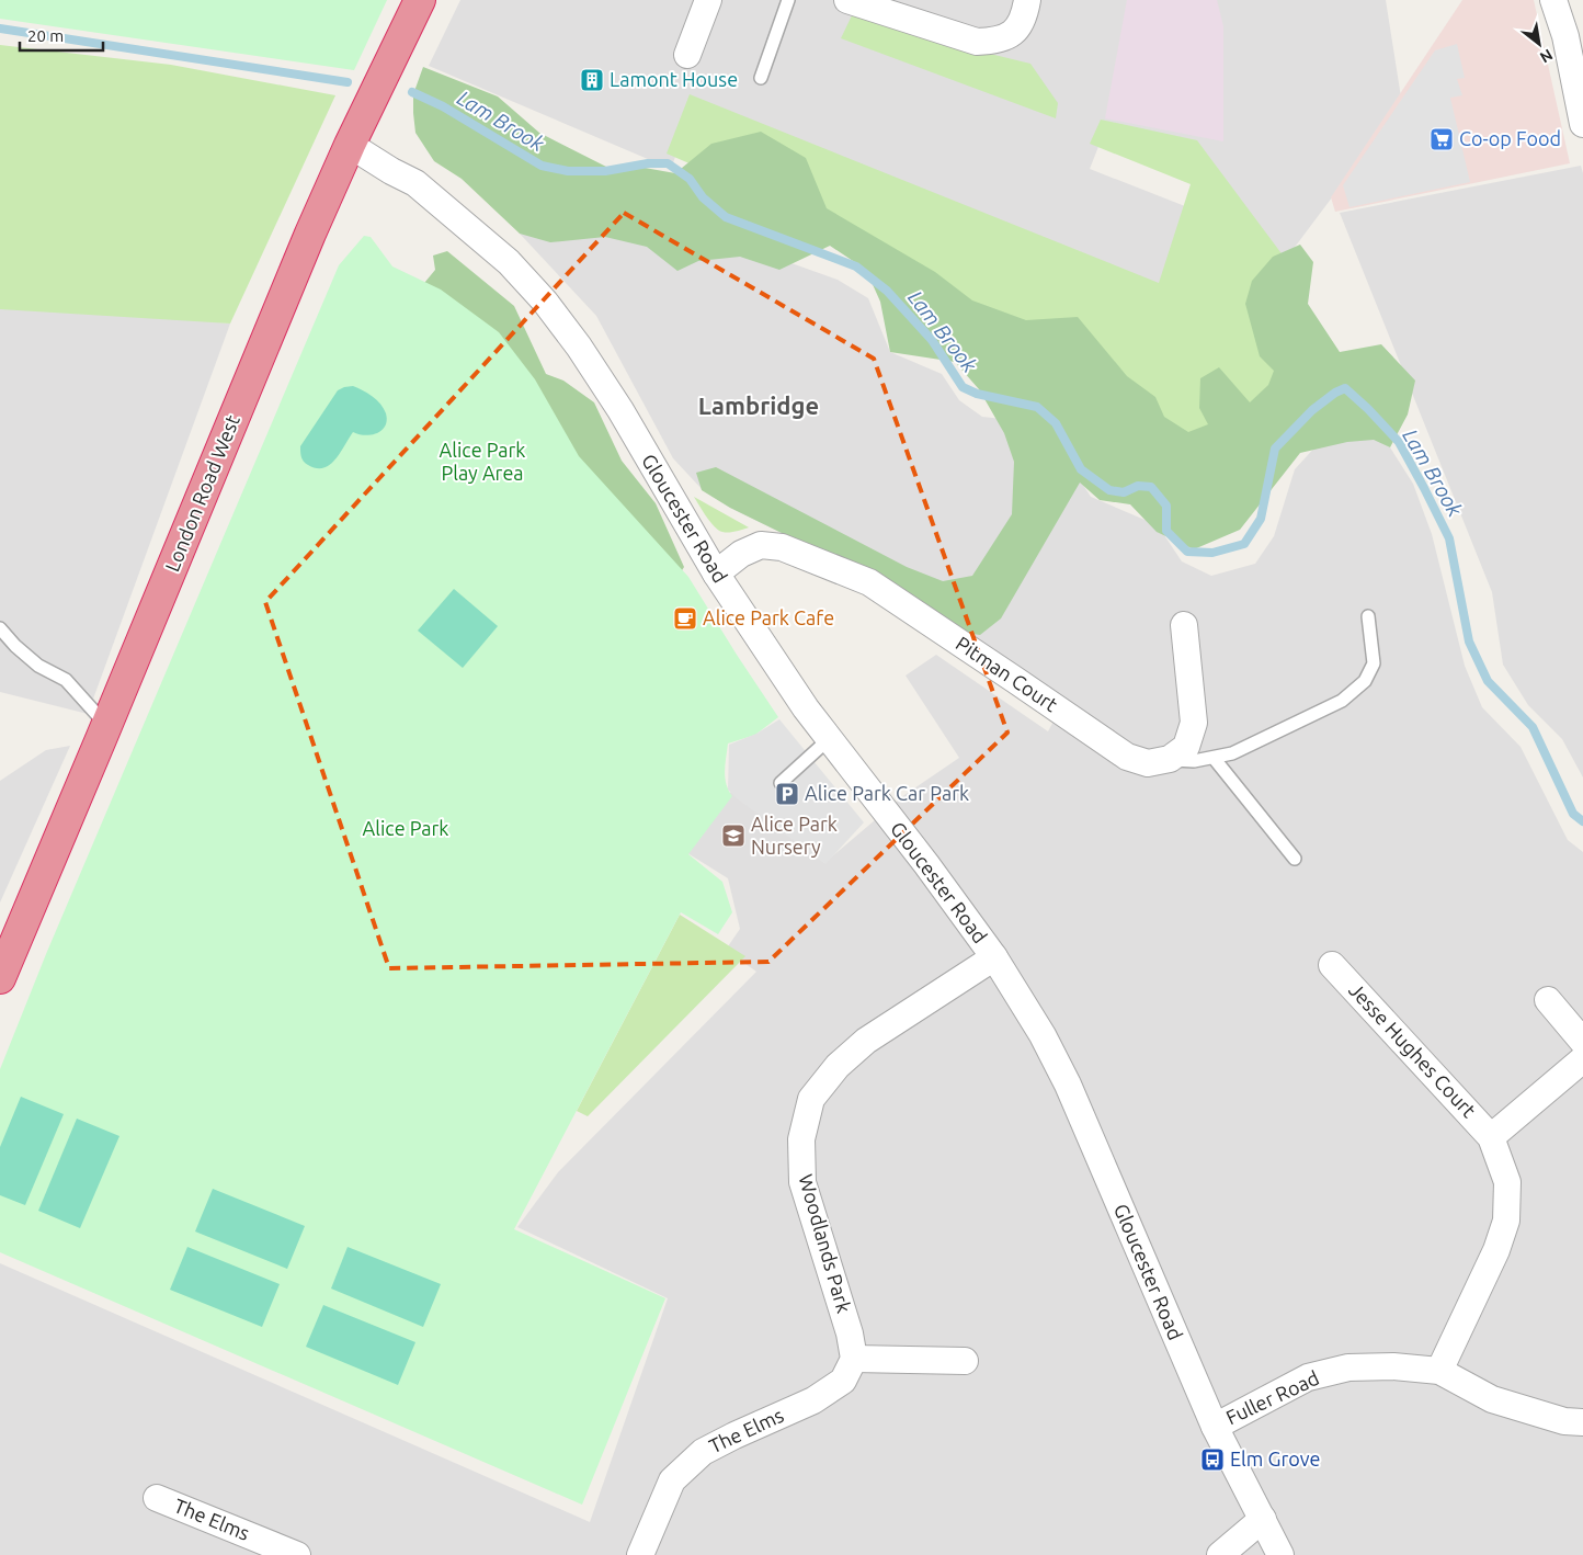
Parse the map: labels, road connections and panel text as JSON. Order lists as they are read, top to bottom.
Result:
{
  "streets": {
    "highway": ["London Road West"],
    "street": [
      "Gloucester Road",
      "Pitman Court",
      "Jesse Hughes Court",
      "Woodlands Park",
      "Fuller Road",
      "The Elms"
    ]
  },
  "crossings": [
    ["London Road West", "Gloucester Road"],
    ["Gloucester Road", "Pitman Court"],
    ["Gloucester Road", "Woodlands Park"],
    ["Gloucester Road", "Fuller Road"],
    ["Jesse Hughes Court", "Fuller Road"],
    ["Woodlands Park", "The Elms"]
  ],
  "districts": ["Lambridge"],
  "water": ["Lam Brook"],
  "parks": ["Alice Park Play Area", "Alice Park"],
  "places": {
    "building": ["Lamont House"],
    "supermarket": ["Co-op Food"],
    "cafe": ["Alice Park Cafe"],
    "parking": ["Alice Park Car Park"],
    "school or university": ["Alice Park Nursery"],
    "bus stop": ["Elm Grove"]
  },
  "scale_bar": "20 m",
  "north": "bottom right"
}
